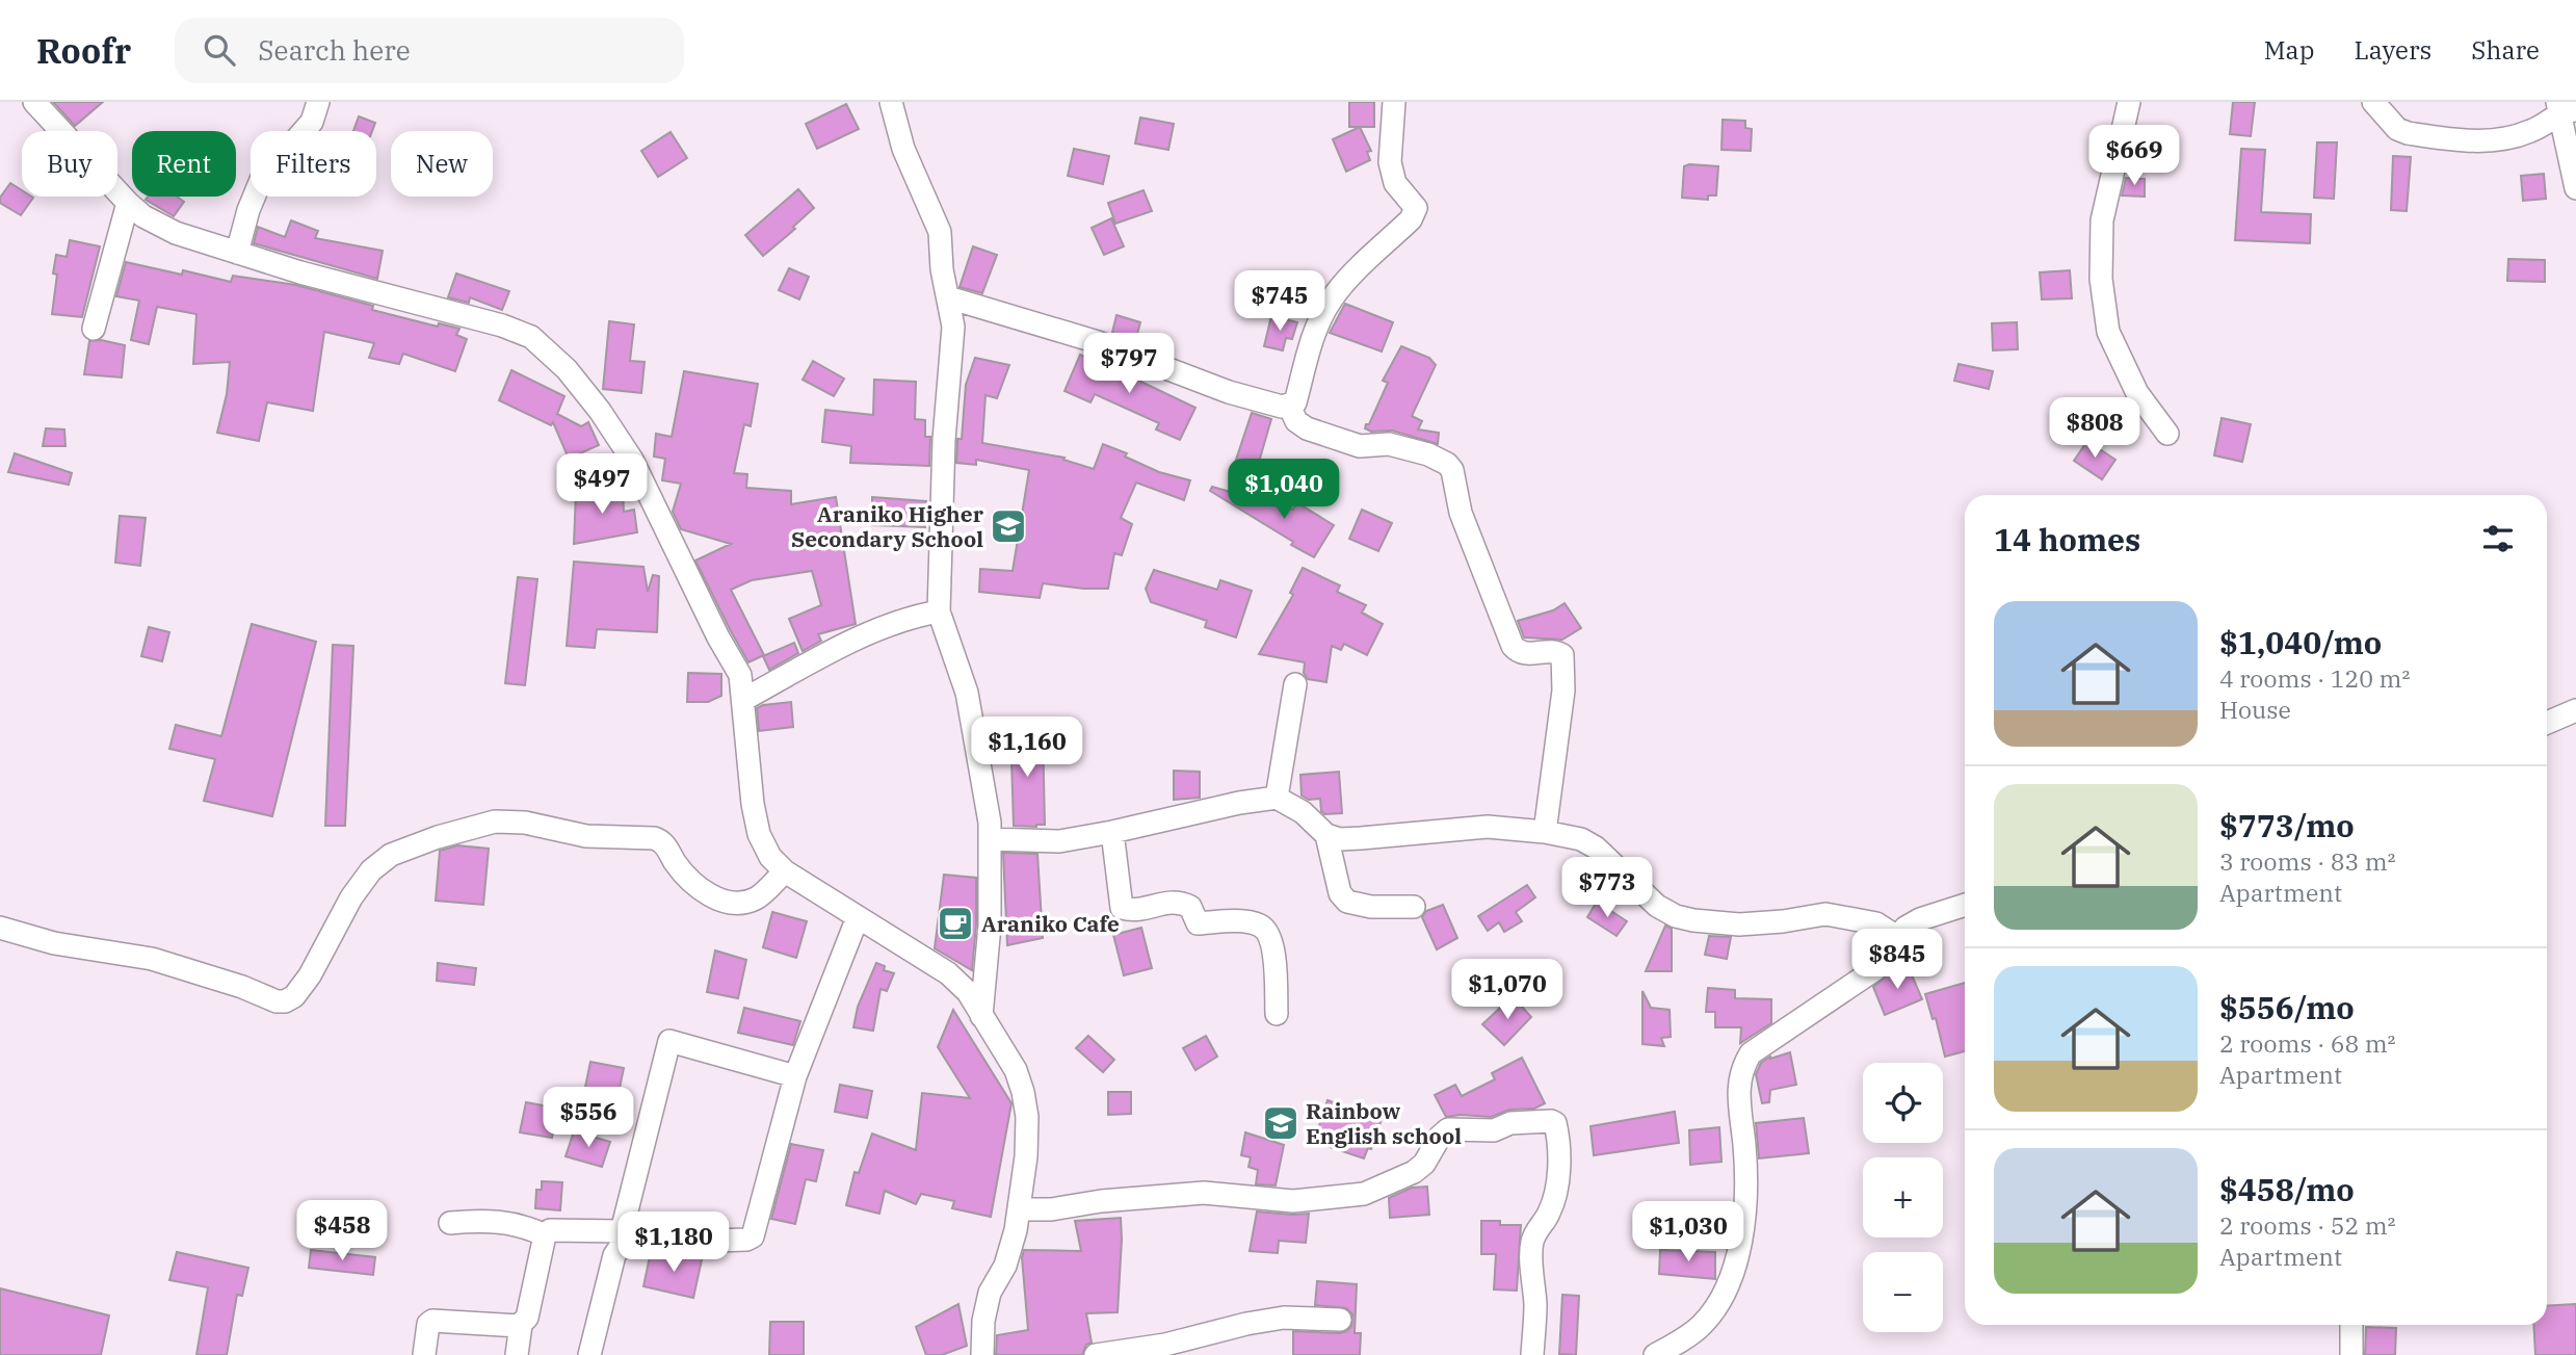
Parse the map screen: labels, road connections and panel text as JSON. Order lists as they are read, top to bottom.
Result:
{
  "places": {
    "school or university": ["Araniko Higher Secondary School", "Rainbow English school"],
    "cafe": ["Araniko Cafe"]
  },
  "page": {
    "header": "Roofr",
    "search": "Search here",
    "nav": ["Map", "Layers", "Share"],
    "price": [
      "$669",
      "$745",
      "$797",
      "$808",
      "$497",
      "$1,040",
      "$1,160",
      "$773",
      "$845",
      "$1,070",
      "$556",
      "$458",
      "$1,030",
      "$1,180"
    ],
    "chip": [
      "Buy",
      "Rent",
      "Filters",
      "New"
    ],
    "heading": "14 homes",
    "list": [
      {
        "name": "$1,040/mo",
        "note": "4 rooms · 120 m² · House"
      },
      {
        "name": "$773/mo",
        "note": "3 rooms · 83 m² · Apartment"
      },
      {
        "name": "$556/mo",
        "note": "2 rooms · 68 m² · Apartment"
      },
      {
        "name": "$458/mo",
        "note": "2 rooms · 52 m² · Apartment"
      }
    ],
    "map_buttons": ["+", "−"]
  }
}
